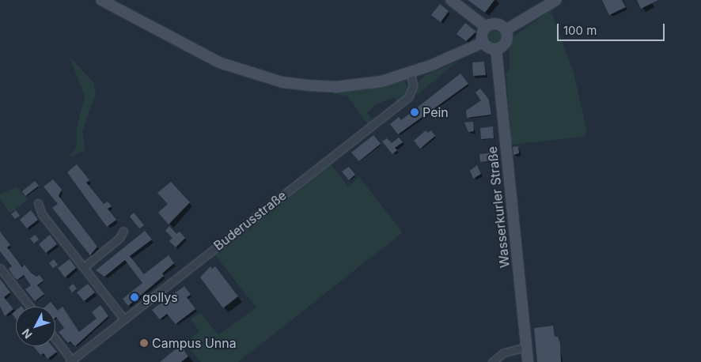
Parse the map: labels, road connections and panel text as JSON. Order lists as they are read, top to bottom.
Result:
{
  "streets": {
    "main road": ["Wasserkurler Straße"],
    "street": ["Buderusstraße"]
  },
  "places": ["Pein", "gollys", "Campus Unna"],
  "scale_bar": "100 m",
  "north": "bottom left"
}
